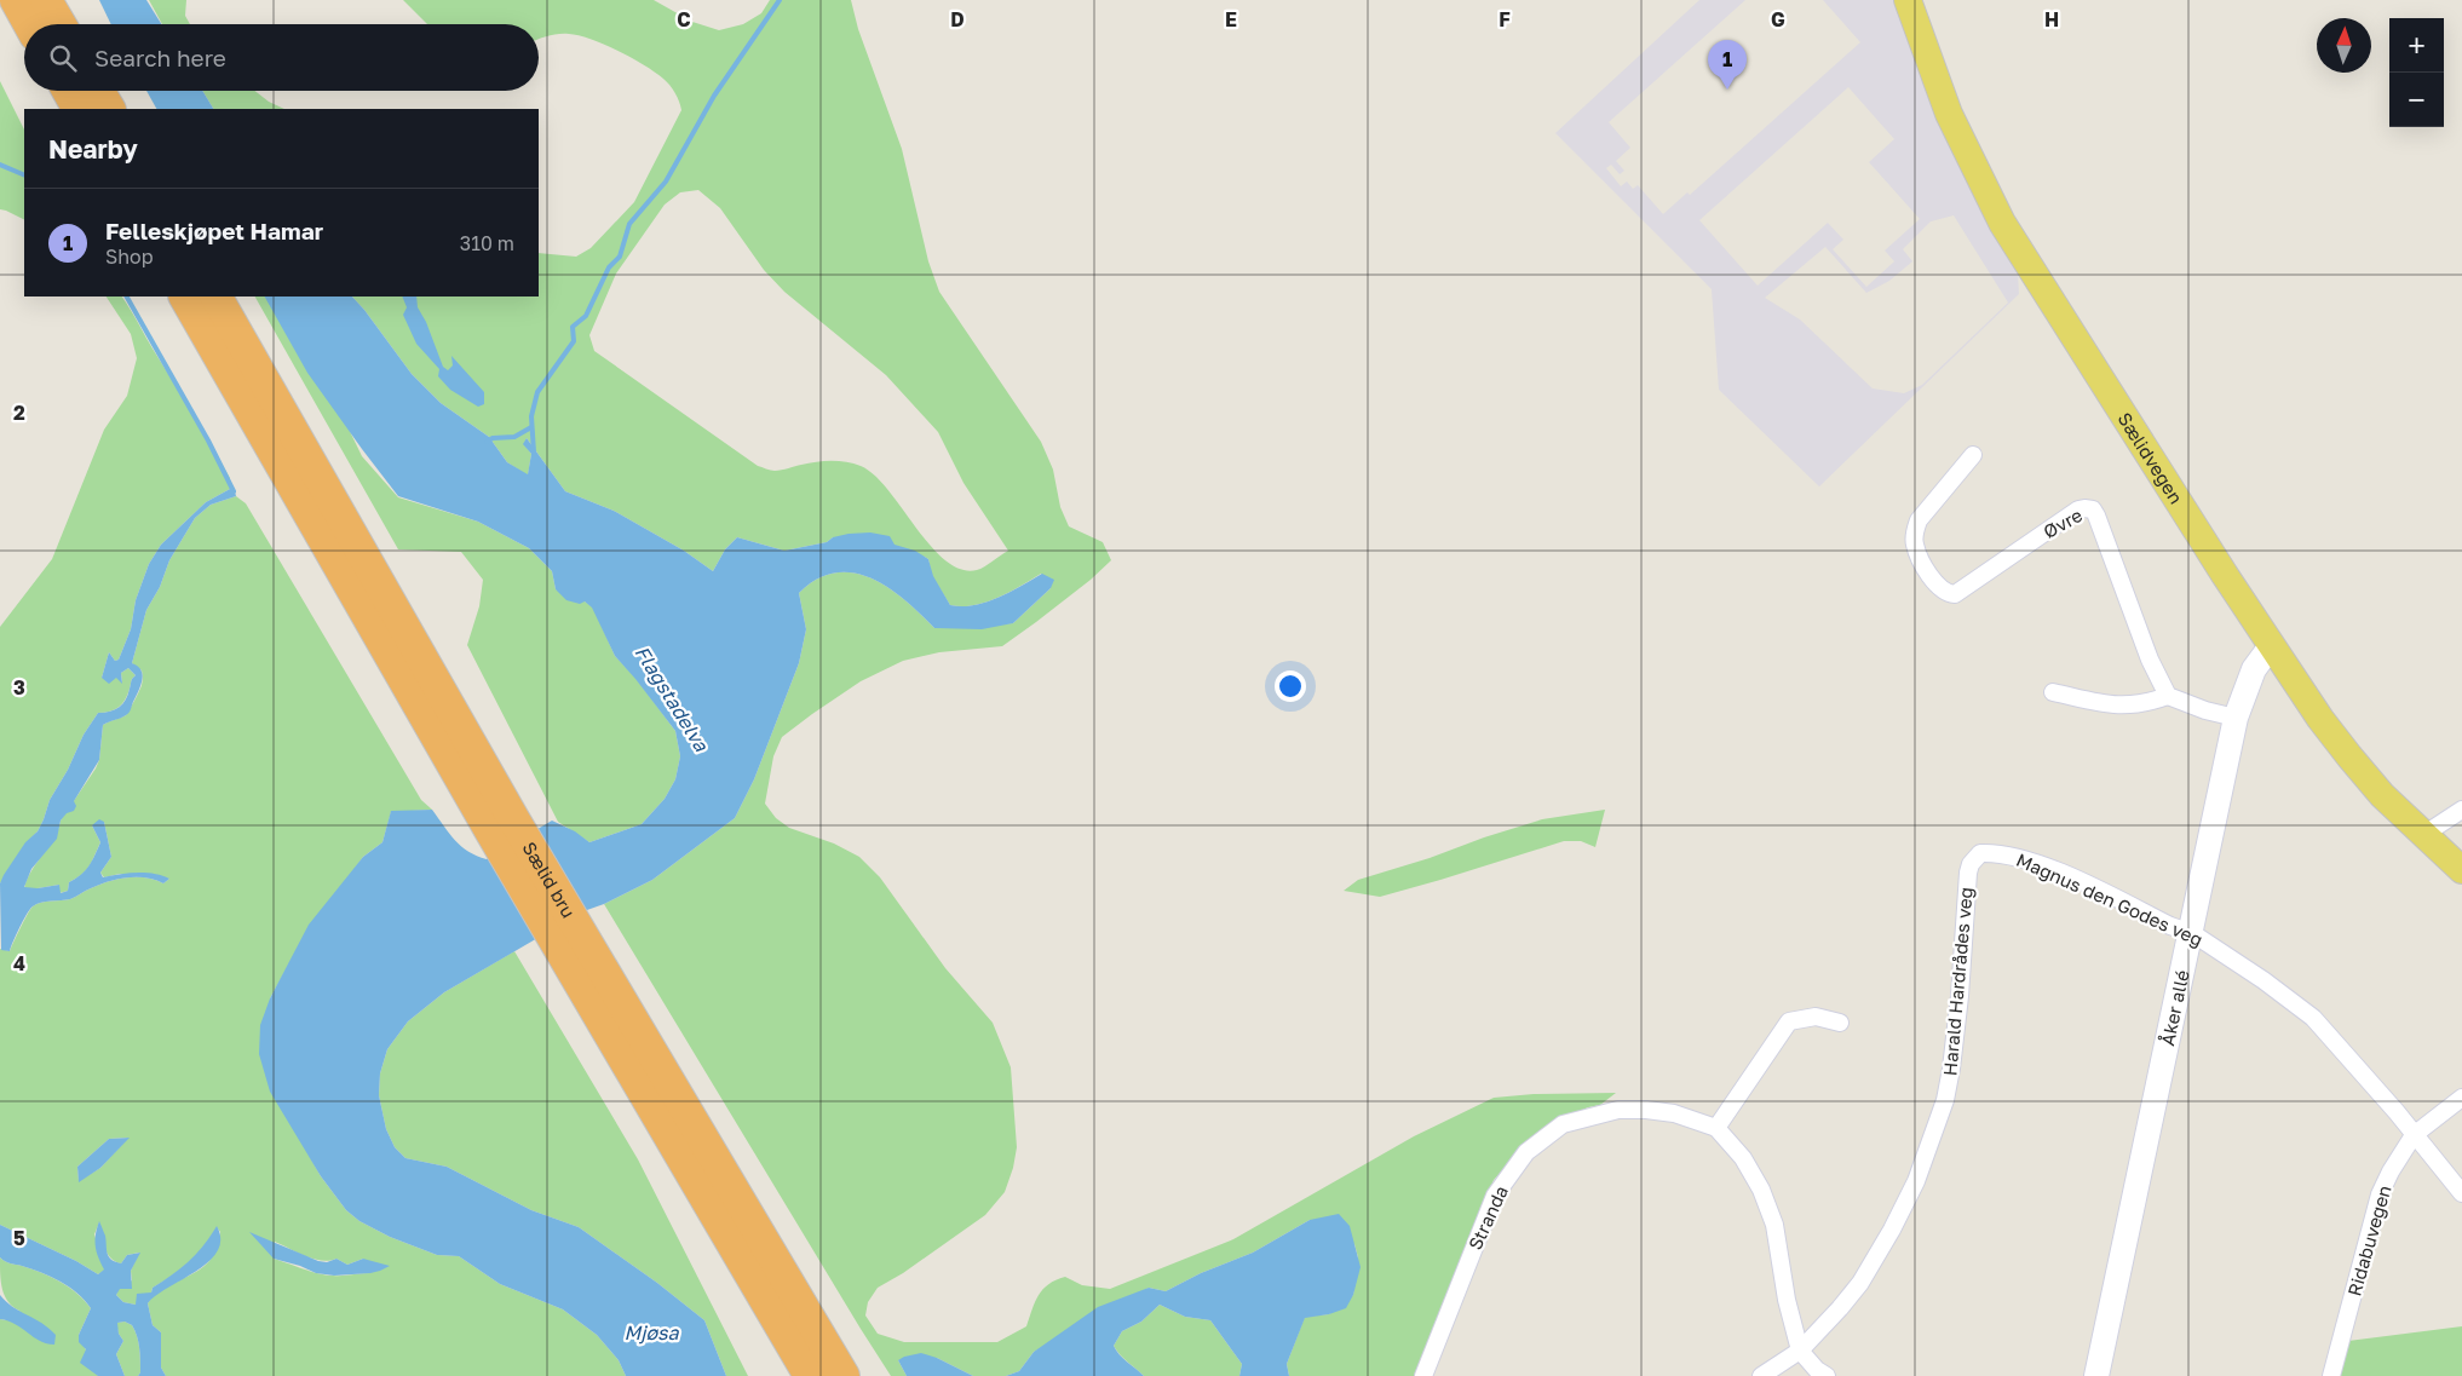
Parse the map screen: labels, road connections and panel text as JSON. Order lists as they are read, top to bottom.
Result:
{
  "streets": {
    "highway": ["Sælid bru"],
    "main road": ["Sælidvegen"],
    "street": [
      "Øvre",
      "Magnus den Godes veg",
      "Harald Hardrådes veg",
      "Åker allé",
      "Stranda",
      "Ridabuvegen"
    ]
  },
  "crossings": [
    ["Sælidvegen", "Åker allé"],
    ["Magnus den Godes veg", "Harald Hardrådes veg"],
    ["Magnus den Godes veg", "Åker allé"],
    ["Magnus den Godes veg", "Ridabuvegen"]
  ],
  "water": ["Flagstadelva", "Mjøsa"],
  "north": "top",
  "page": {
    "map_buttons": ["+", "−"],
    "search": "Search here",
    "pins": "1",
    "heading": "Nearby",
    "list": [
      {
        "mark": "1",
        "name": "Felleskjøpet Hamar",
        "note": "Shop",
        "value": "310 m"
      }
    ]
  },
  "grid": {
    "columns": [
      "C",
      "D",
      "E",
      "F",
      "G",
      "H"
    ],
    "rows": [
      "2",
      "3",
      "4",
      "5"
    ]
  }
}
